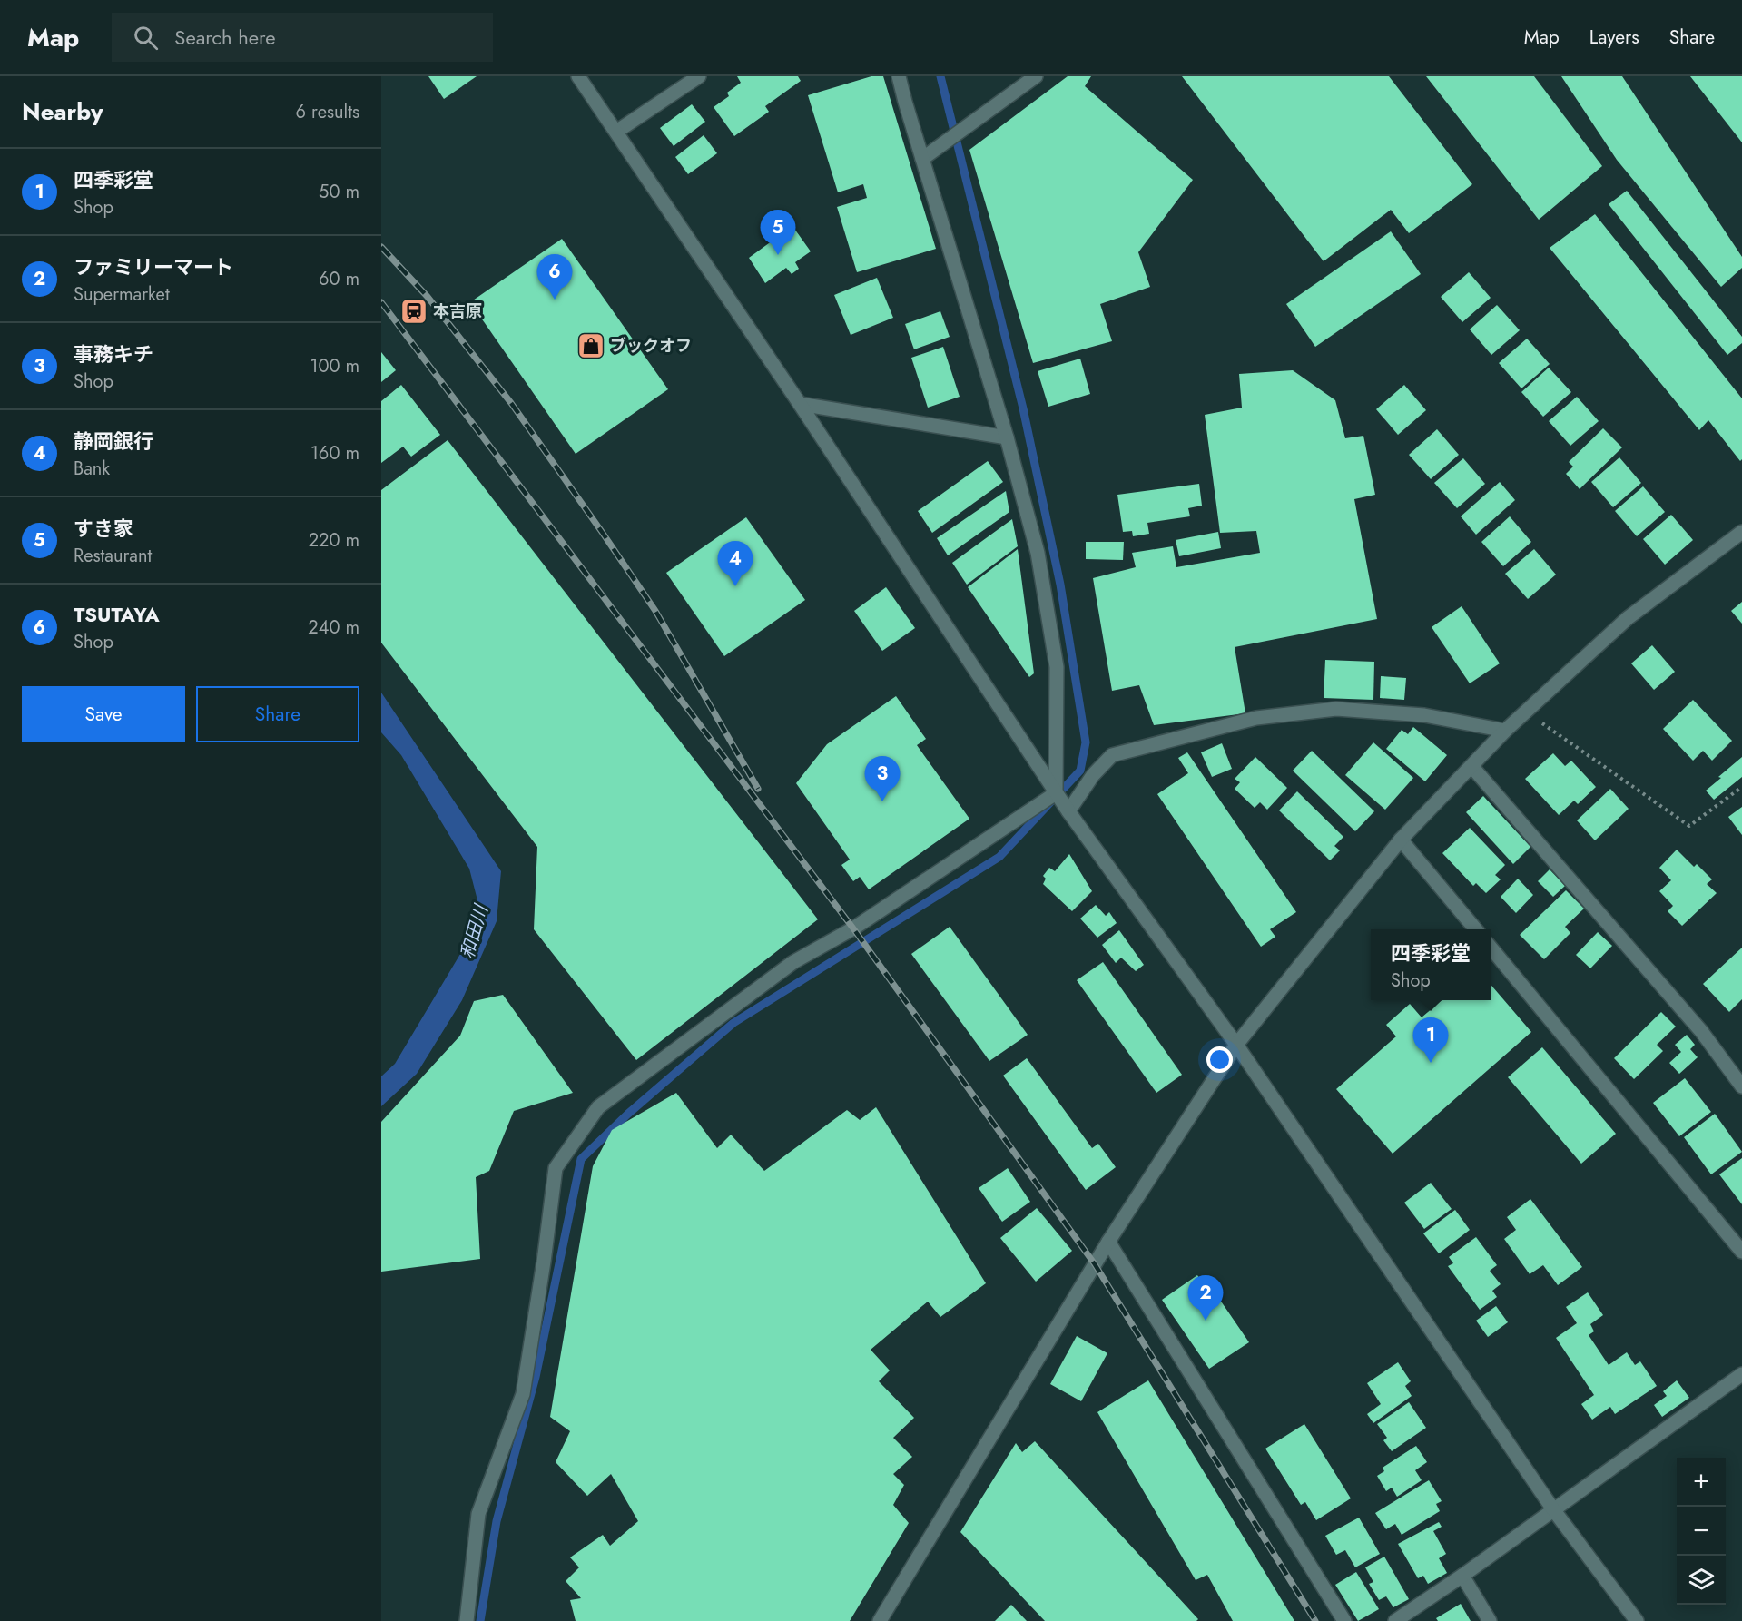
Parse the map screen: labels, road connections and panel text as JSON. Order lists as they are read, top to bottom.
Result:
{
  "water": ["和田川"],
  "places": {
    "station": ["本吉原"],
    "shop": ["ブックオフ"]
  },
  "page": {
    "header": "Map",
    "search": "Search here",
    "nav": ["Map", "Layers", "Share"],
    "heading": ["Nearby", "6 results"],
    "list": [
      {
        "mark": "1",
        "name": "四季彩堂",
        "note": "Shop",
        "value": "50 m"
      },
      {
        "mark": "2",
        "name": "ファミリーマート",
        "note": "Supermarket",
        "value": "60 m"
      },
      {
        "mark": "3",
        "name": "事務キチ",
        "note": "Shop",
        "value": "100 m"
      },
      {
        "mark": "4",
        "name": "静岡銀行",
        "note": "Bank",
        "value": "160 m"
      },
      {
        "mark": "5",
        "name": "すき家",
        "note": "Restaurant",
        "value": "220 m"
      },
      {
        "mark": "6",
        "name": "TSUTAYA",
        "note": "Shop",
        "value": "240 m"
      }
    ],
    "pins": [
      "5",
      "6",
      "4",
      "3",
      "1",
      "2"
    ],
    "buttons": ["Save", "Share"],
    "popup": ["四季彩堂", "Shop"],
    "map_buttons": ["+", "−"]
  }
}
